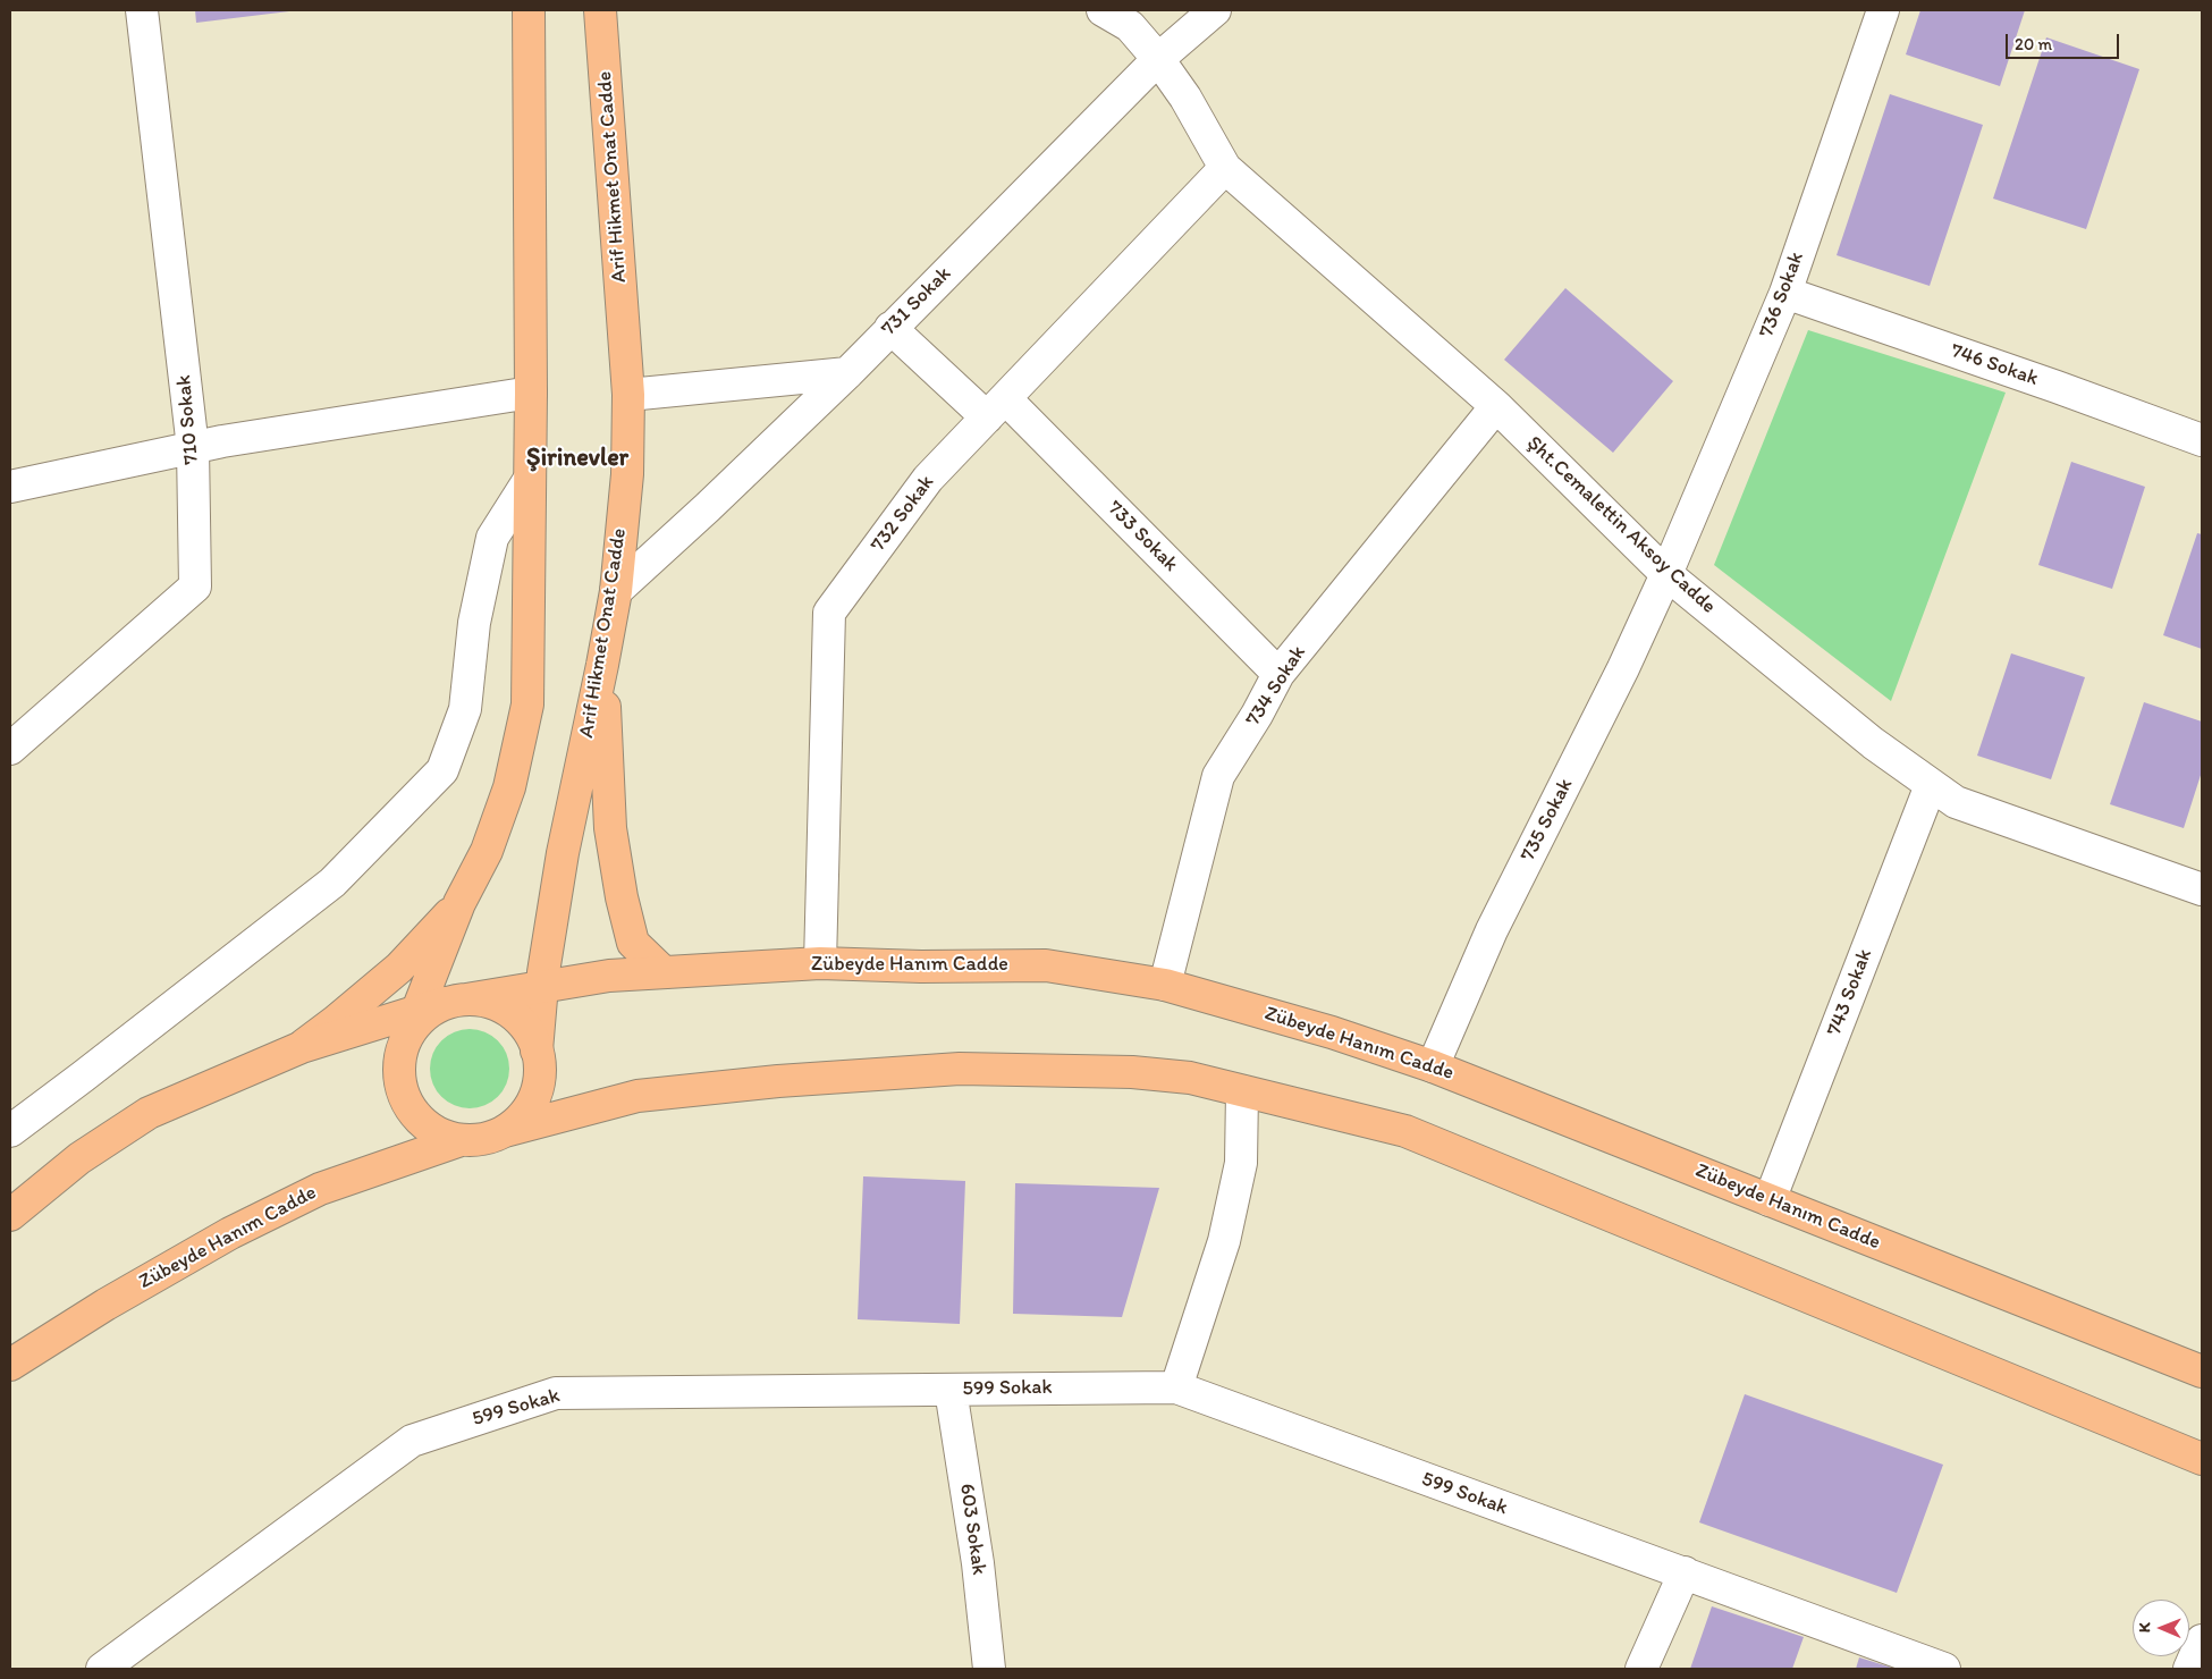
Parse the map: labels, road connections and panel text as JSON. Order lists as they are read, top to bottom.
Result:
{
  "streets": {
    "main road": ["Arif Hikmet Onat Cadde", "Zübeyde Hanım Cadde"],
    "street": [
      "736 Sokak",
      "731 Sokak",
      "746 Sokak",
      "710 Sokak",
      "732 Sokak",
      "Şht.Cemalettin Aksoy Cadde",
      "733 Sokak",
      "734 Sokak",
      "735 Sokak",
      "743 Sokak",
      "599 Sokak",
      "603 Sokak"
    ]
  },
  "crossings": [
    ["Arif Hikmet Onat Cadde", "731 Sokak"],
    ["Arif Hikmet Onat Cadde", "Zübeyde Hanım Cadde"],
    ["736 Sokak", "746 Sokak"],
    ["736 Sokak", "Şht.Cemalettin Aksoy Cadde"],
    ["736 Sokak", "735 Sokak"],
    ["731 Sokak", "Şht.Cemalettin Aksoy Cadde"],
    ["731 Sokak", "733 Sokak"],
    ["732 Sokak", "Şht.Cemalettin Aksoy Cadde"],
    ["732 Sokak", "733 Sokak"],
    ["732 Sokak", "Zübeyde Hanım Cadde"],
    ["Şht.Cemalettin Aksoy Cadde", "734 Sokak"],
    ["Şht.Cemalettin Aksoy Cadde", "735 Sokak"],
    ["Şht.Cemalettin Aksoy Cadde", "743 Sokak"],
    ["733 Sokak", "734 Sokak"],
    ["734 Sokak", "Zübeyde Hanım Cadde"],
    ["735 Sokak", "Zübeyde Hanım Cadde"],
    ["Zübeyde Hanım Cadde", "743 Sokak"],
    ["599 Sokak", "603 Sokak"]
  ],
  "districts": ["Şirinevler"],
  "scale_bar": "20 m",
  "north": "left"
}
